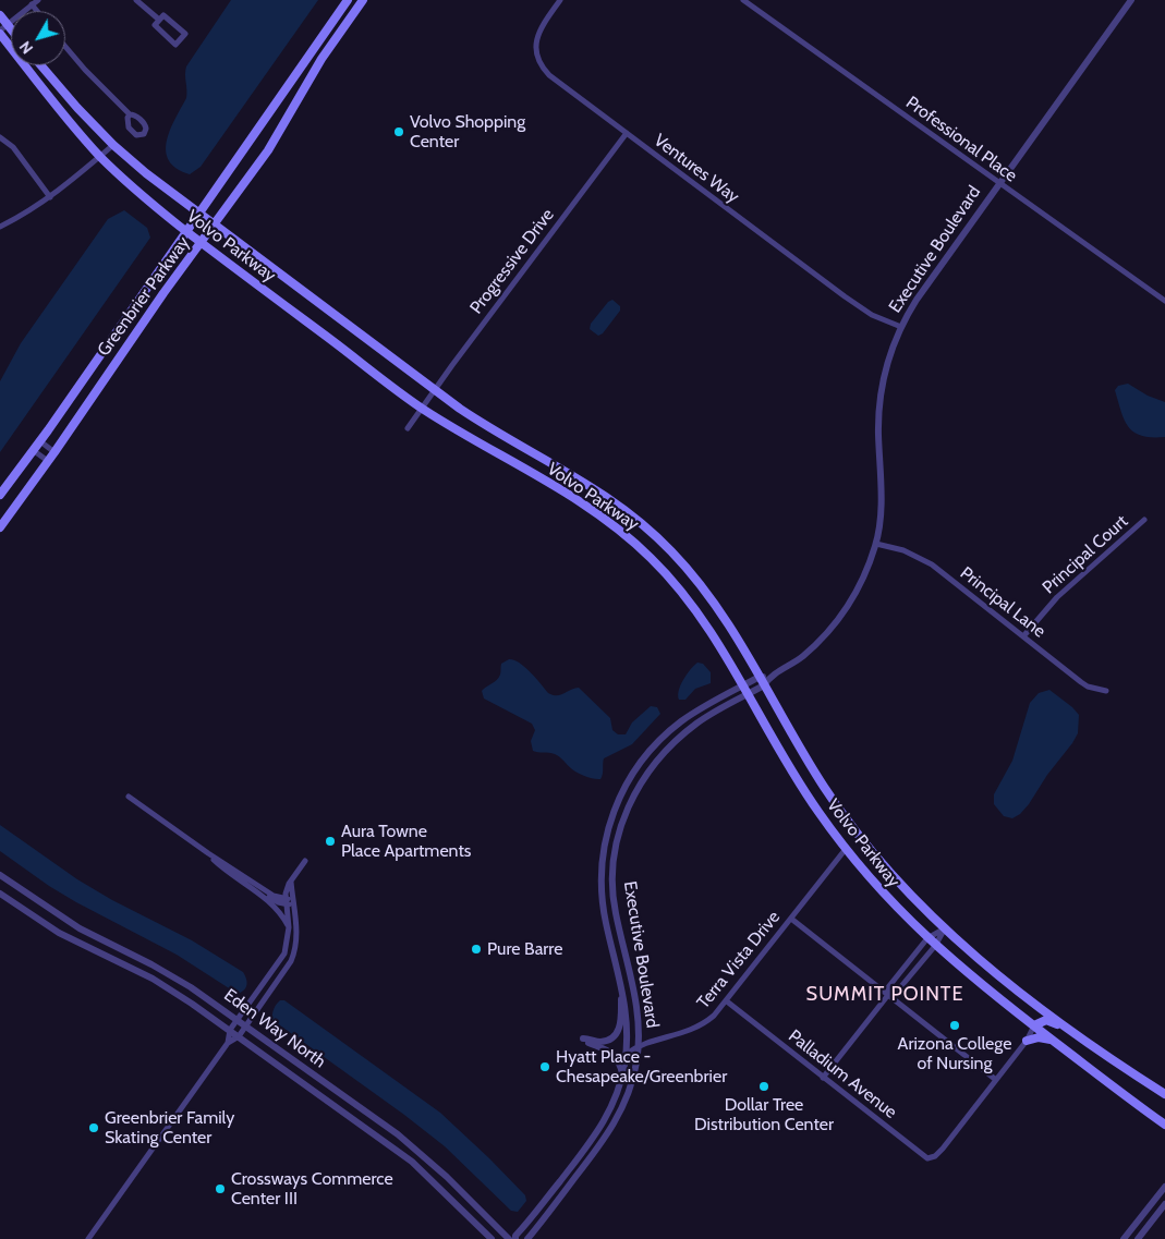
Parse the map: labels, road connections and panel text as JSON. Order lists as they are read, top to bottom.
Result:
{
  "streets": {
    "main road": ["Volvo Parkway", "Greenbrier Parkway"],
    "street": [
      "Professional Place",
      "Ventures Way",
      "Executive Boulevard",
      "Progressive Drive",
      "Principal Court",
      "Principal Lane",
      "Terra Vista Drive",
      "Eden Way North",
      "Palladium Avenue"
    ]
  },
  "crossings": [
    ["Professional Place", "Executive Boulevard"],
    ["Ventures Way", "Executive Boulevard"],
    ["Ventures Way", "Progressive Drive"],
    ["Volvo Parkway", "Executive Boulevard"],
    ["Volvo Parkway", "Progressive Drive"],
    ["Volvo Parkway", "Greenbrier Parkway"],
    ["Volvo Parkway", "Terra Vista Drive"],
    ["Executive Boulevard", "Principal Lane"],
    ["Executive Boulevard", "Terra Vista Drive"],
    ["Principal Court", "Principal Lane"],
    ["Terra Vista Drive", "Palladium Avenue"]
  ],
  "districts": ["SUMMIT POINTE"],
  "places": [
    "Volvo Shopping Center",
    "Aura Towne Place Apartments",
    "Pure Barre",
    "Arizona College of Nursing",
    "Hyatt Place - Chesapeake/Greenbrier",
    "Dollar Tree Distribution Center",
    "Greenbrier Family Skating Center",
    "Crossways Commerce Center III"
  ],
  "north": "bottom left"
}
